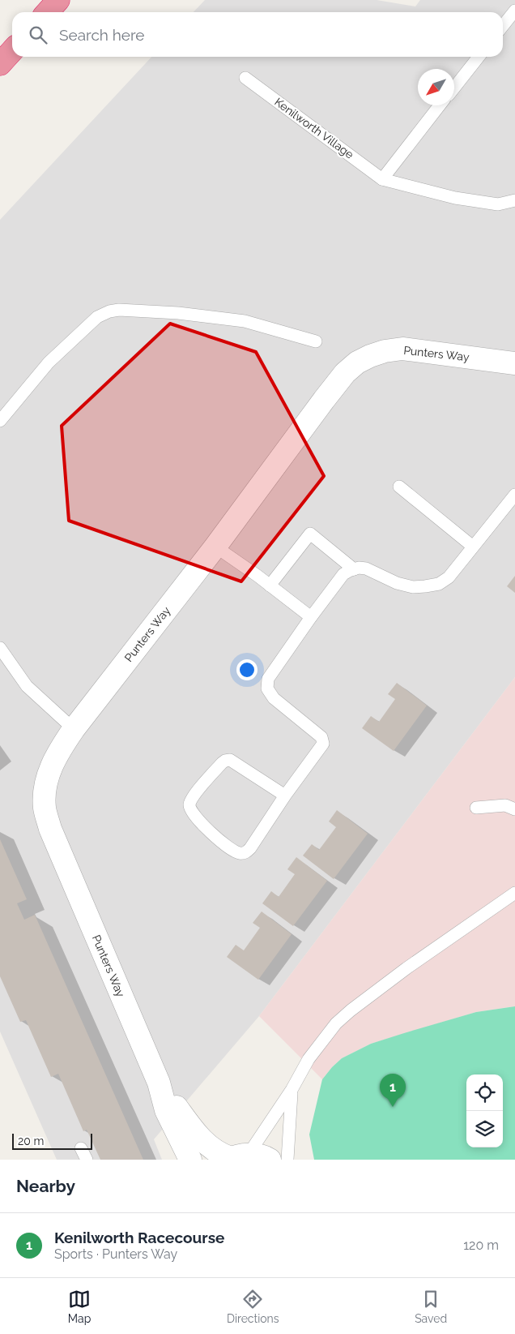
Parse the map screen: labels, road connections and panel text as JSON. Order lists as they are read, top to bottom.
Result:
{
  "streets": {
    "street": ["Punters Way"],
    "lane": ["Kenilworth Village"]
  },
  "scale_bar": "20 m",
  "north": "bottom left",
  "page": {
    "search": "Search here",
    "pins": "1",
    "scale": "20 m",
    "heading": "Nearby",
    "list": [
      {
        "mark": "1",
        "name": "Kenilworth Racecourse",
        "note": "Sports · Punters Way",
        "value": "120 m"
      }
    ],
    "nav": ["Map", "Directions", "Saved"]
  }
}
